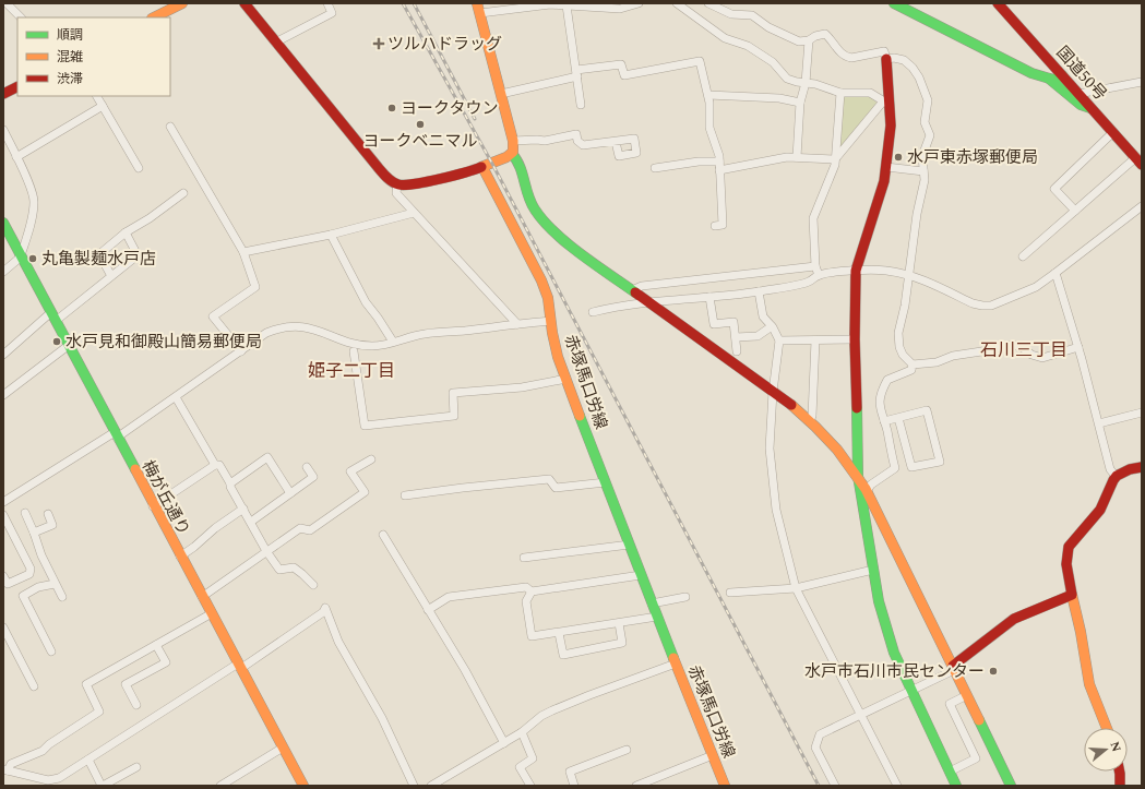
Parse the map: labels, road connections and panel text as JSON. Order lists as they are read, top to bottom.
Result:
{
  "streets": {
    "main road": ["国道50号", "赤塚馬口労線", "梅が丘通り"]
  },
  "districts": ["石川三丁目", "姫子二丁目"],
  "places": {
    "health": ["ツルハドラッグ"],
    "other": [
      "ヨークタウン",
      "ヨークベニマル",
      "水戸東赤塚郵便局",
      "丸亀製麺水戸店",
      "水戸見和御殿山簡易郵便局",
      "水戸市石川市民センター"
    ]
  },
  "legend": ["順調", "混雑", "渋滞"],
  "north": "right"
}
